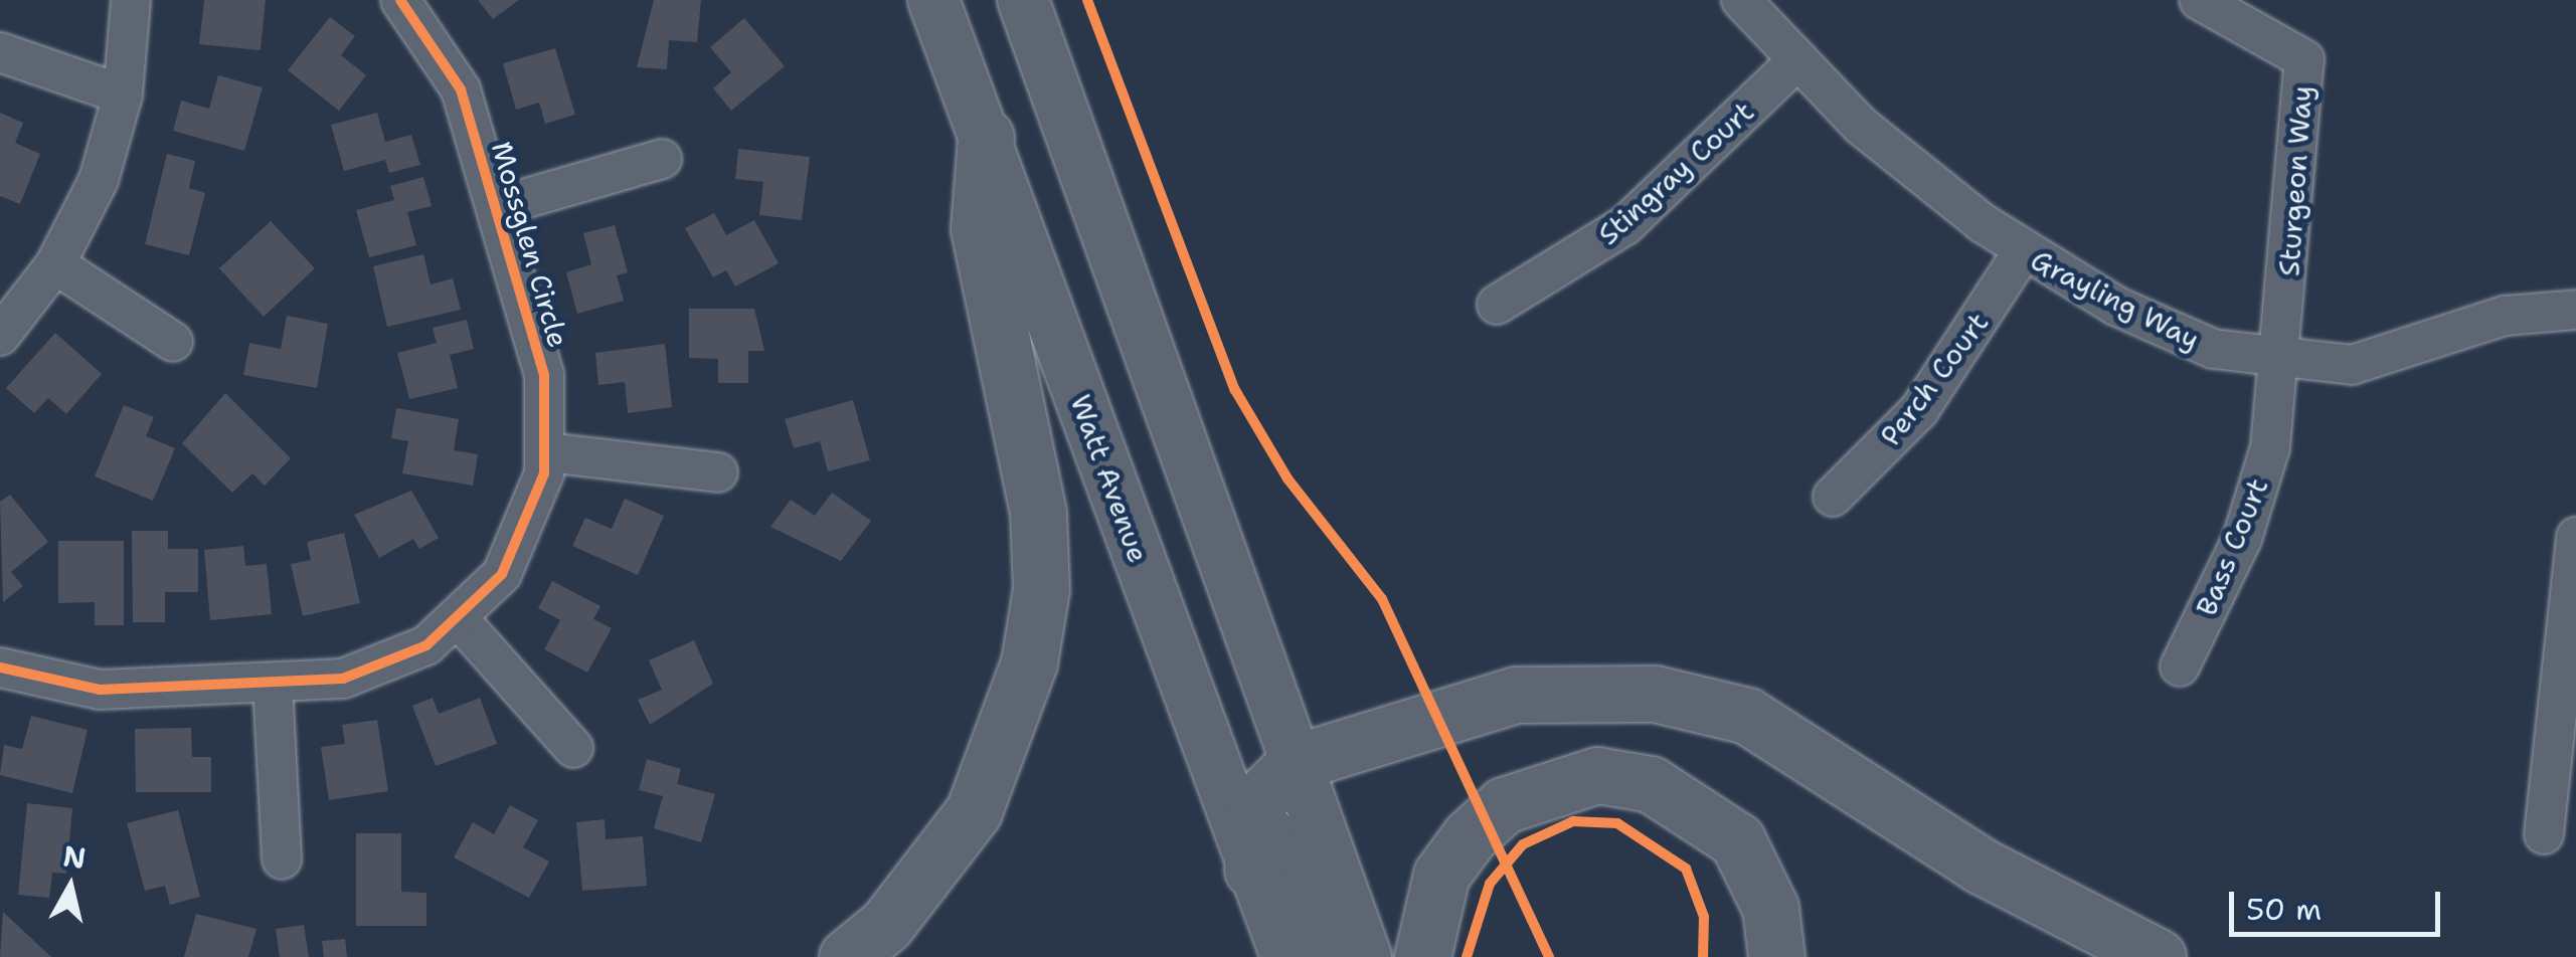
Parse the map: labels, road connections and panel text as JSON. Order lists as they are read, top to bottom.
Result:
{
  "streets": {
    "main road": ["Watt Avenue"],
    "street": [
      "Stingray Court",
      "Sturgeon Way",
      "Mossglen Circle",
      "Grayling Way",
      "Perch Court",
      "Bass Court"
    ]
  },
  "crossings": [
    ["Stingray Court", "Grayling Way"],
    ["Sturgeon Way", "Grayling Way"],
    ["Sturgeon Way", "Bass Court"],
    ["Grayling Way", "Perch Court"],
    ["Grayling Way", "Bass Court"]
  ],
  "scale_bar": "50 m",
  "north": "top"
}
